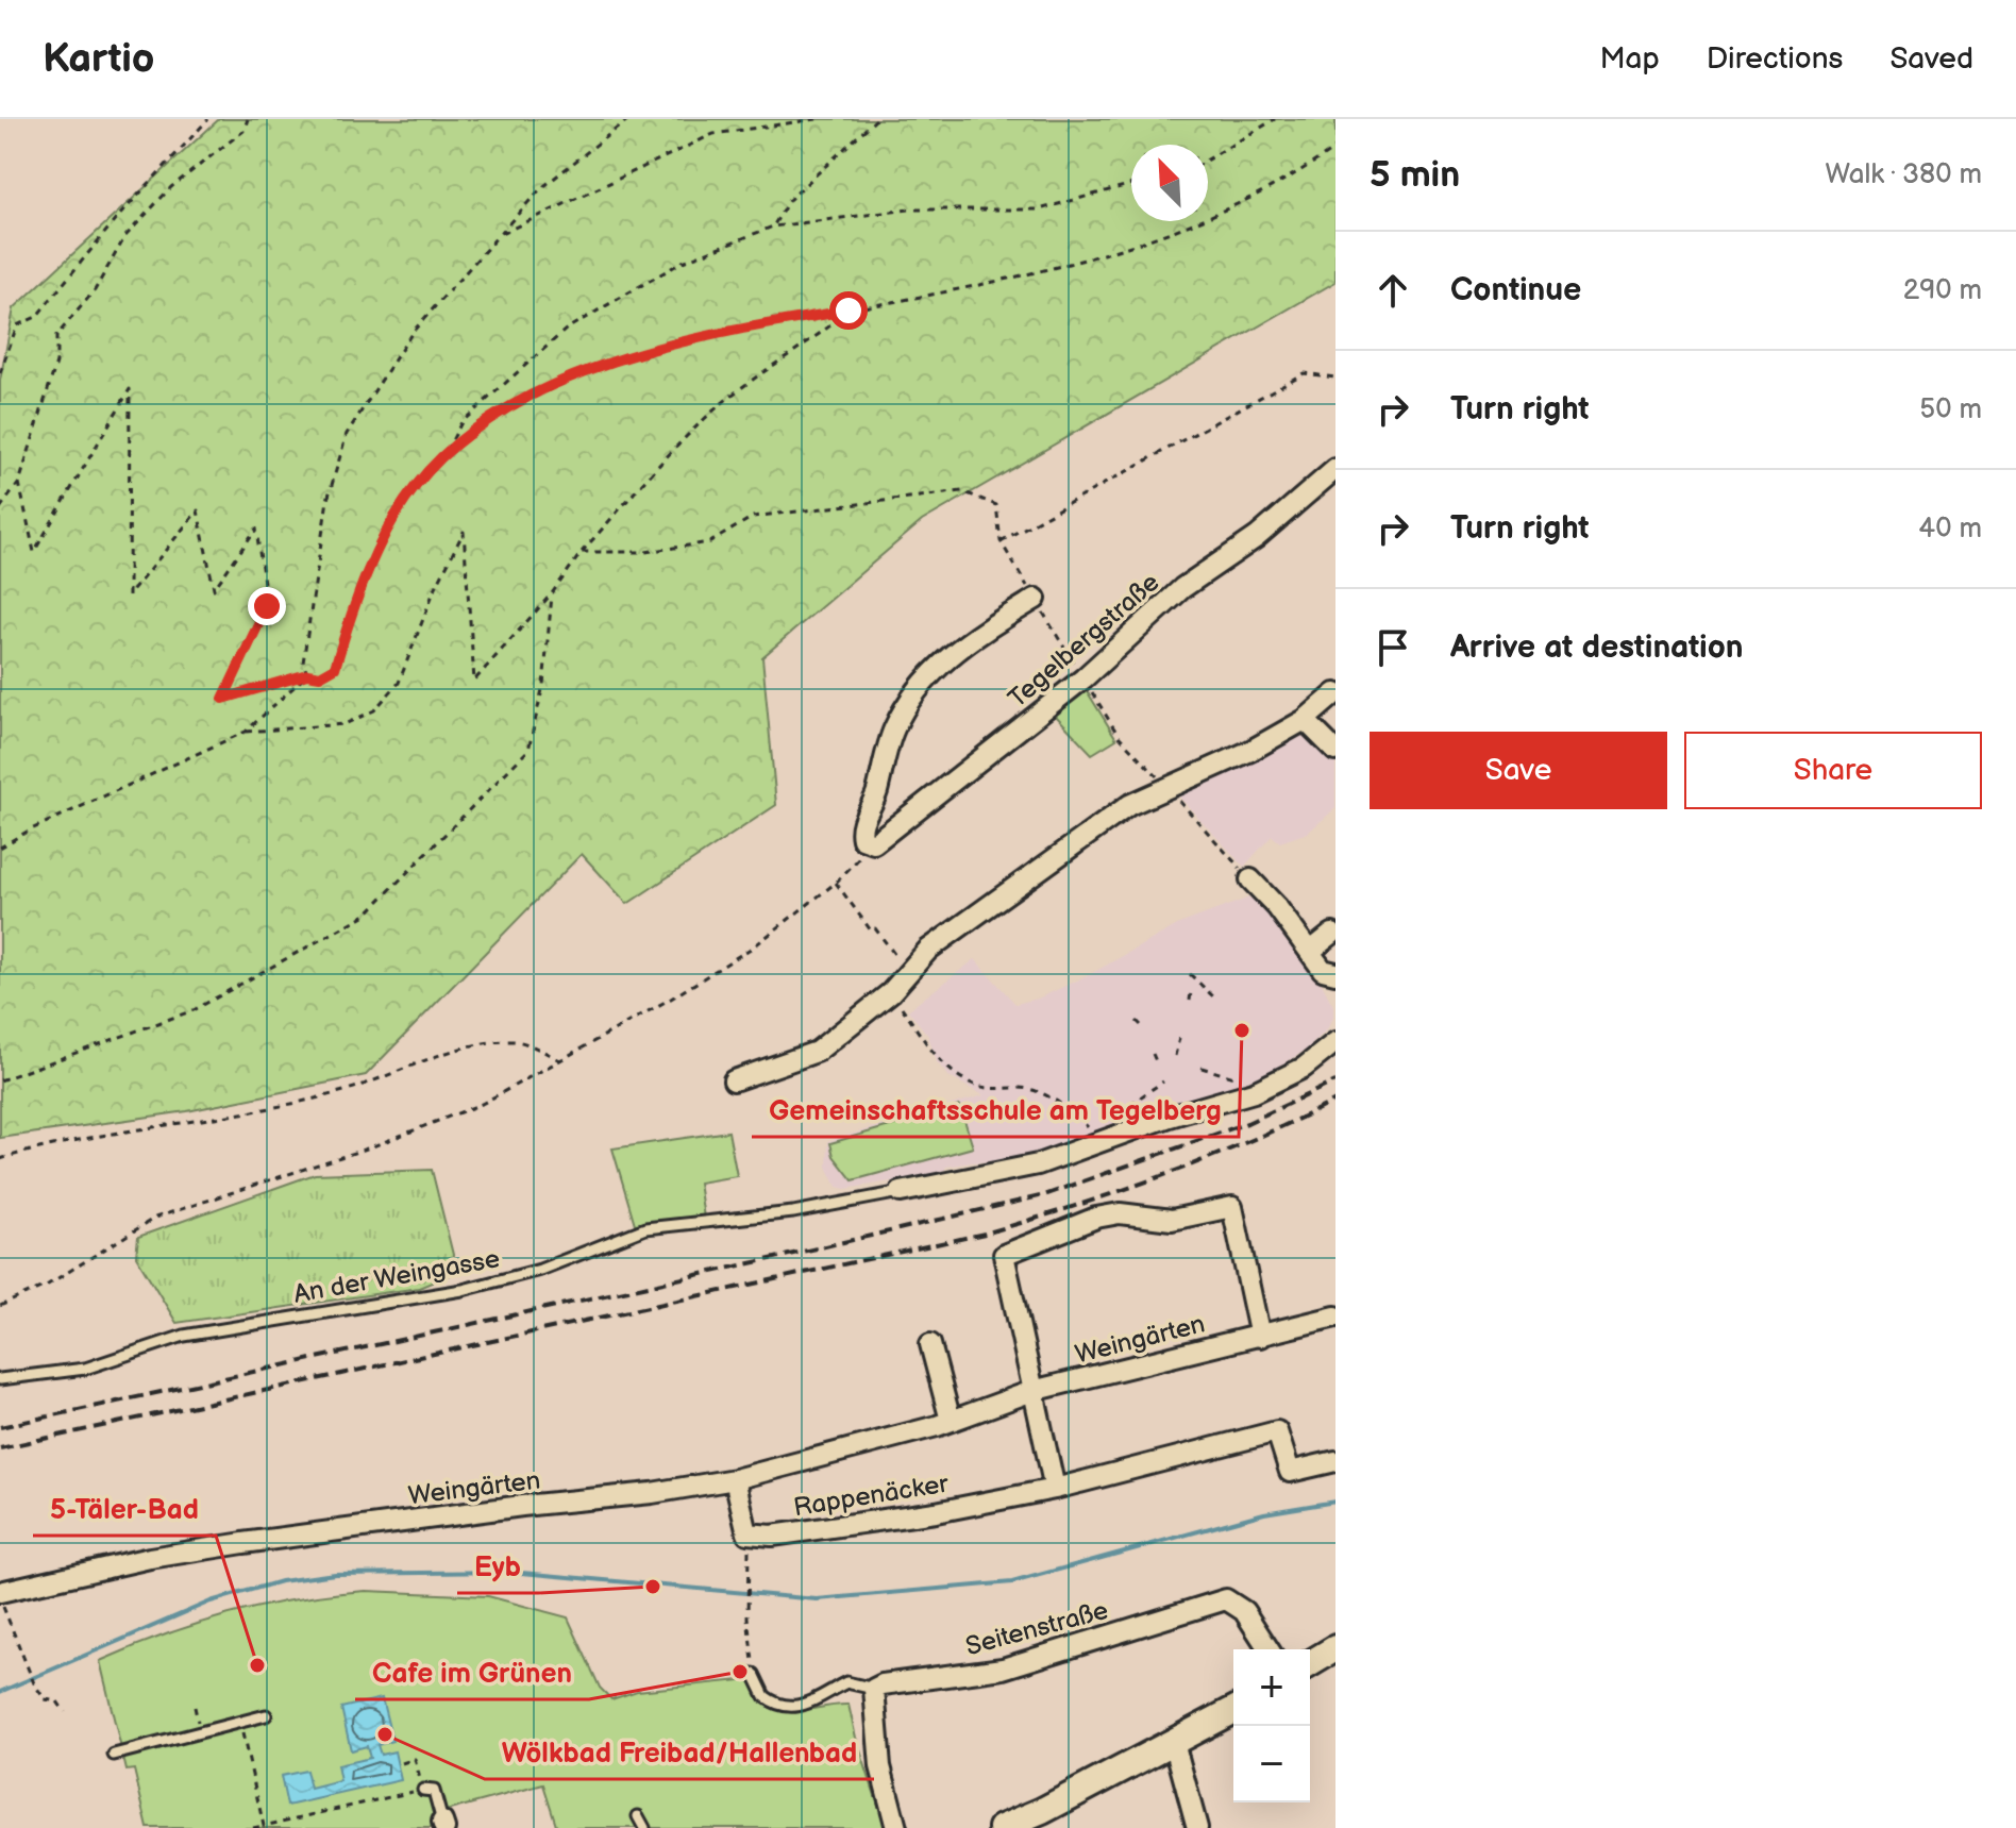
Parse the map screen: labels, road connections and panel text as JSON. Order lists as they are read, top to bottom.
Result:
{
  "streets": {
    "street": [
      "Tegelbergstraße",
      "Weingärten",
      "Rappenäcker",
      "Seitenstraße"
    ],
    "lane": ["An der Weingasse"]
  },
  "crossings": [
    ["Weingärten", "Rappenäcker"]
  ],
  "places": [
    "Gemeinschaftsschule am Tegelberg",
    "Eyb",
    "5-Täler-Bad",
    "Cafe im Grünen",
    "Wölkbad Freibad/Hallenbad"
  ],
  "north": "top left",
  "page": {
    "header": "Kartio",
    "nav": ["Map", "Directions", "Saved"],
    "heading": ["5 min", "Walk · 380 m"],
    "list": [
      ["Continue", "290 m"],
      ["Turn right", "50 m"],
      ["Turn right", "40 m"],
      "Arrive at destination"
    ],
    "buttons": ["Save", "Share"],
    "map_buttons": ["+", "−"]
  }
}
